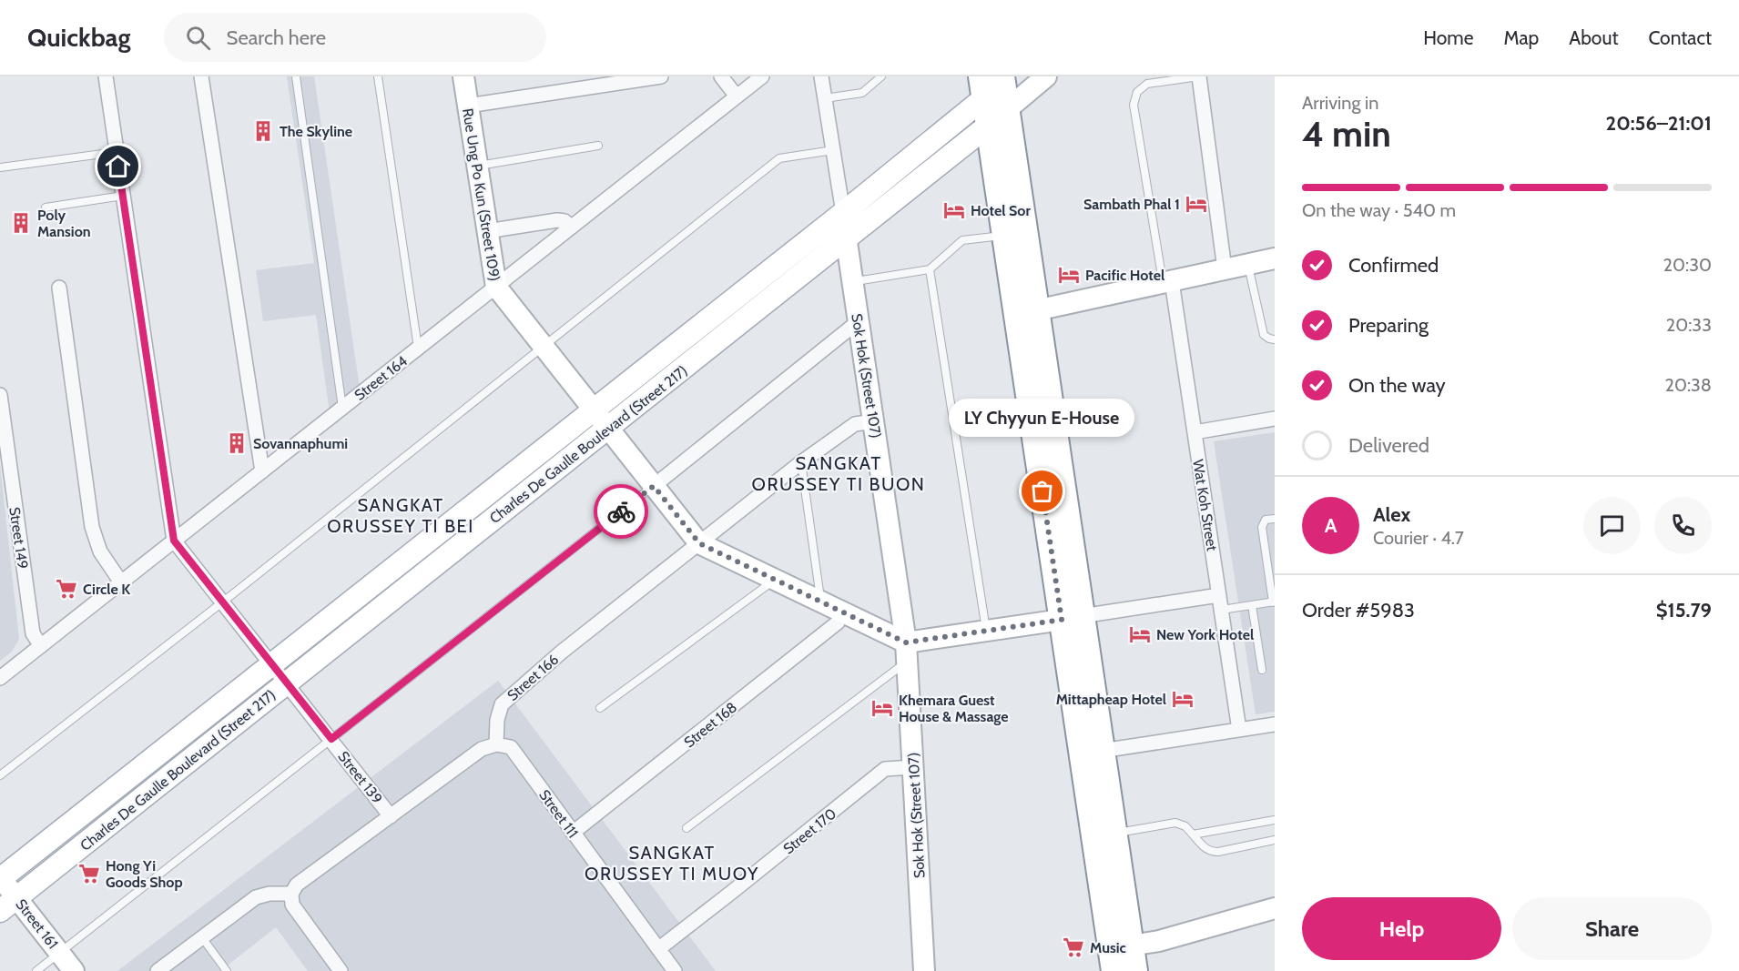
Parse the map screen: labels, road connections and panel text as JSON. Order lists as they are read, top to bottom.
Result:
{
  "streets": {
    "main road": ["Charles De Gaulle Boulevard (Street 217)"],
    "street": [
      "Rue Ung Po Kun (Street 109)",
      "Sok Hok (Street 107)",
      "Street 164",
      "Wat Koh Street",
      "Street 149",
      "Street 166",
      "Street 168",
      "Street 139",
      "Street 111",
      "Street 170",
      "Street 161"
    ]
  },
  "crossings": [
    ["Rue Ung Po Kun (Street 109)", "Sok Hok (Street 107)"],
    ["Rue Ung Po Kun (Street 109)", "Street 164"],
    ["Rue Ung Po Kun (Street 109)", "Charles De Gaulle Boulevard (Street 217)"],
    ["Rue Ung Po Kun (Street 109)", "Street 166"],
    ["Rue Ung Po Kun (Street 109)", "Street 168"],
    ["Sok Hok (Street 107)", "Charles De Gaulle Boulevard (Street 217)"],
    ["Sok Hok (Street 107)", "Street 166"],
    ["Sok Hok (Street 107)", "Street 170"],
    ["Street 164", "Street 149"],
    ["Street 164", "Street 139"],
    ["Charles De Gaulle Boulevard (Street 217)", "Street 139"],
    ["Charles De Gaulle Boulevard (Street 217)", "Street 161"],
    ["Street 166", "Street 111"],
    ["Street 168", "Street 111"],
    ["Street 111", "Street 170"]
  ],
  "districts": ["SANGKAT ORUSSEY TI BUON", "SANGKAT ORUSSEY TI BEI", "SANGKAT ORUSSEY TI MUOY"],
  "places": {
    "building": ["The Skyline", "Poly Mansion", "Sovannaphumi"],
    "hotel": [
      "Sambath Phal 1",
      "Hotel Sor",
      "Pacific Hotel",
      "New York Hotel",
      "Mittapheap Hotel",
      "Khemara Guest House & Massage"
    ],
    "other": ["LY Chyyun E-House"],
    "supermarket": ["Circle K", "Hong Yi Goods Shop", "Music"]
  },
  "page": {
    "header": "Quickbag",
    "search": "Search here",
    "nav": [
      "Home",
      "Map",
      "About",
      "Contact"
    ],
    "heading": ["4 min", "Arriving in", "20:56–21:01"],
    "panel": [
      "Alex",
      "Courier · 4.7",
      "Order #5983",
      "$15.79"
    ],
    "bar": "On the way · 540 m",
    "list": [
      ["Confirmed", "20:30"],
      ["Preparing", "20:33"],
      ["On the way", "20:38"],
      "Delivered"
    ],
    "bubble": "LY Chyyun E-House",
    "round": "A",
    "buttons": ["Help", "Share"]
  }
}
